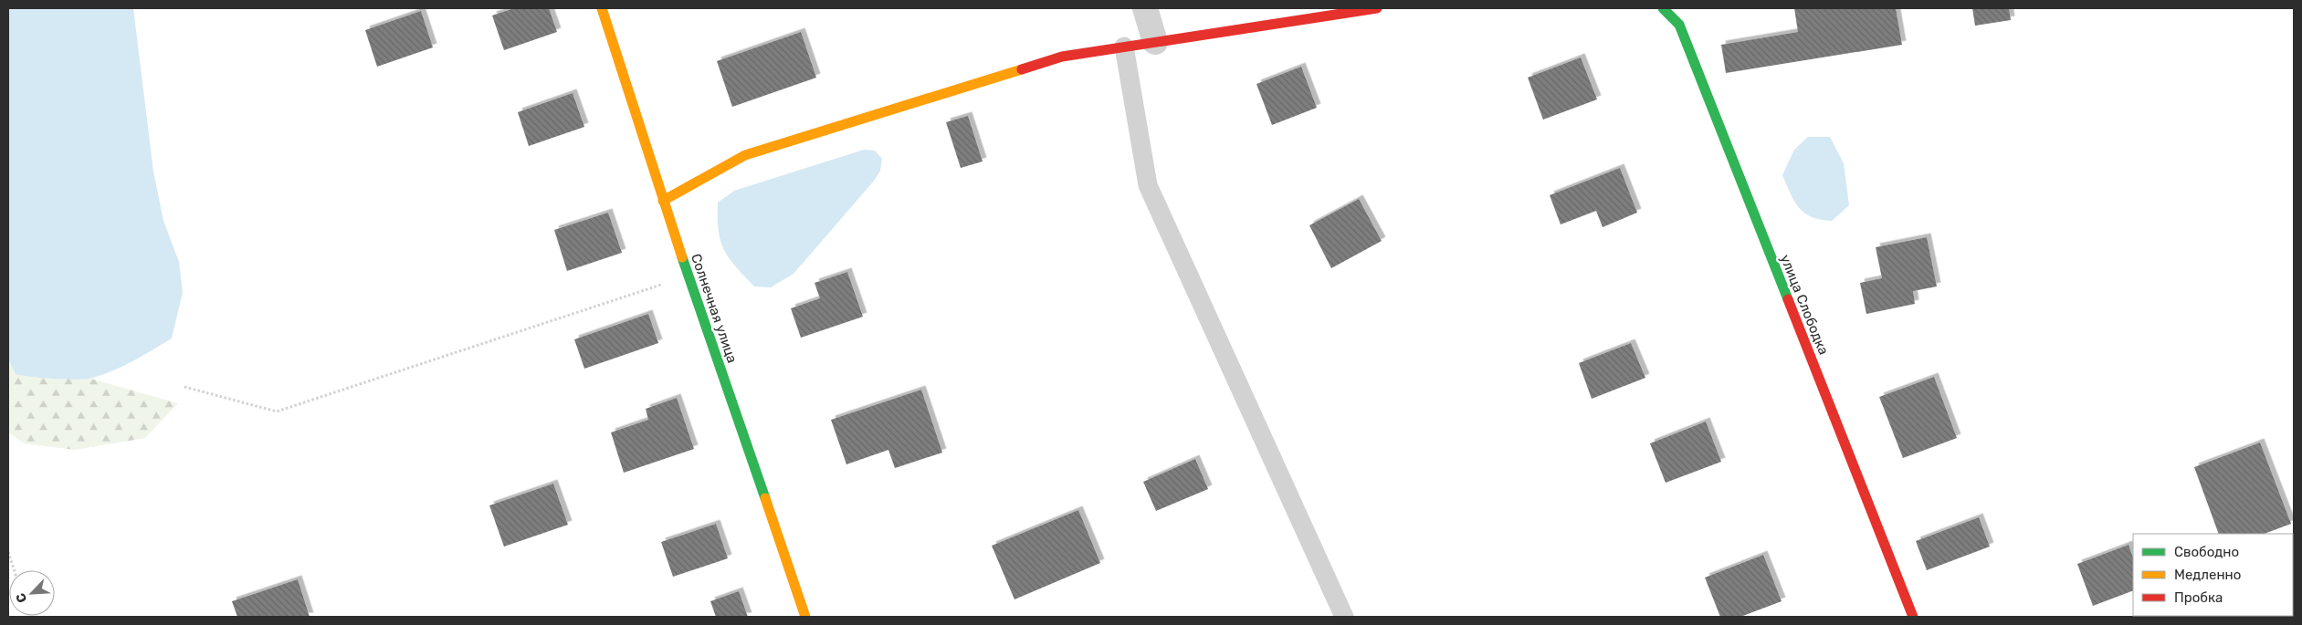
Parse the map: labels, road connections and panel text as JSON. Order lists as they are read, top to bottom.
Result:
{
  "streets": {
    "street": ["улица Слободка", "Солнечная улица"]
  },
  "legend": ["Свободно", "Медленно", "Пробка"],
  "north": "bottom left"
}
